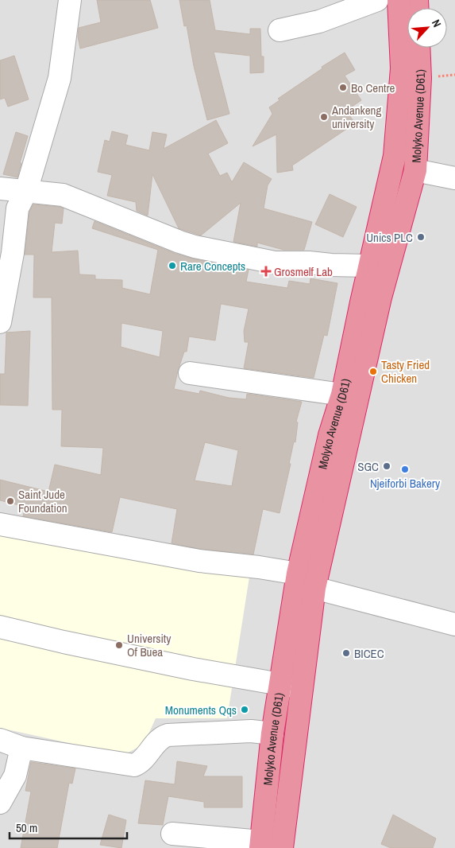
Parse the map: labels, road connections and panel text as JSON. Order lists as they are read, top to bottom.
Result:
{
  "streets": {
    "highway": ["Molyko Avenue (D61)"]
  },
  "places": {
    "other": [
      "Bo Centre",
      "Andankeng university",
      "Unics PLC",
      "Rare Concepts",
      "Tasty Fried Chicken",
      "SGC",
      "Njeiforbi Bakery",
      "Saint Jude Foundation",
      "University Of Buea",
      "BICEC",
      "Monuments Qqs"
    ],
    "health": ["Grosmelf Lab"]
  },
  "scale_bar": "50 m",
  "north": "top right"
}
